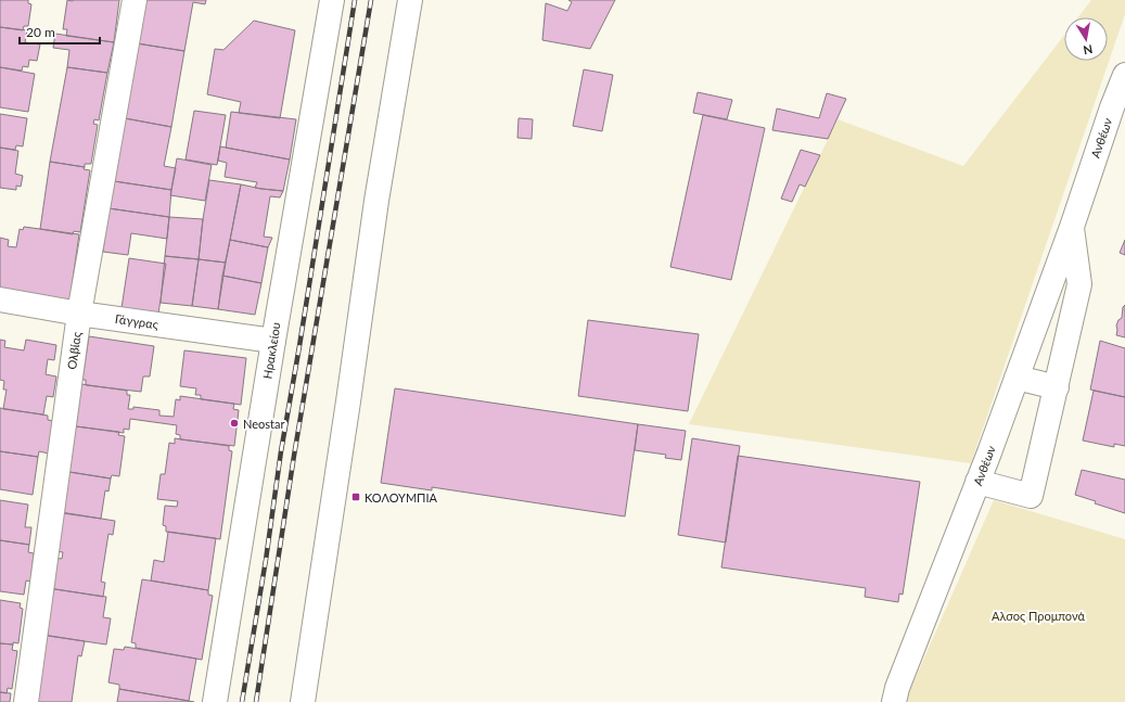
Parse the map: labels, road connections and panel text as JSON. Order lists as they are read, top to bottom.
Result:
{
  "streets": {
    "street": [
      "Ανθέων",
      "Γάγγρας",
      "Ολβίας",
      "Ηρακλείου"
    ]
  },
  "crossings": [
    ["Γάγγρας", "Ολβίας"],
    ["Γάγγρας", "Ηρακλείου"]
  ],
  "parks": ["Αλσος Προμπονά"],
  "places": {
    "other": ["Neostar"],
    "transit": ["ΚΟΛΟΥΜΠΙΑ"]
  },
  "scale_bar": "20 m",
  "north": "bottom"
}
